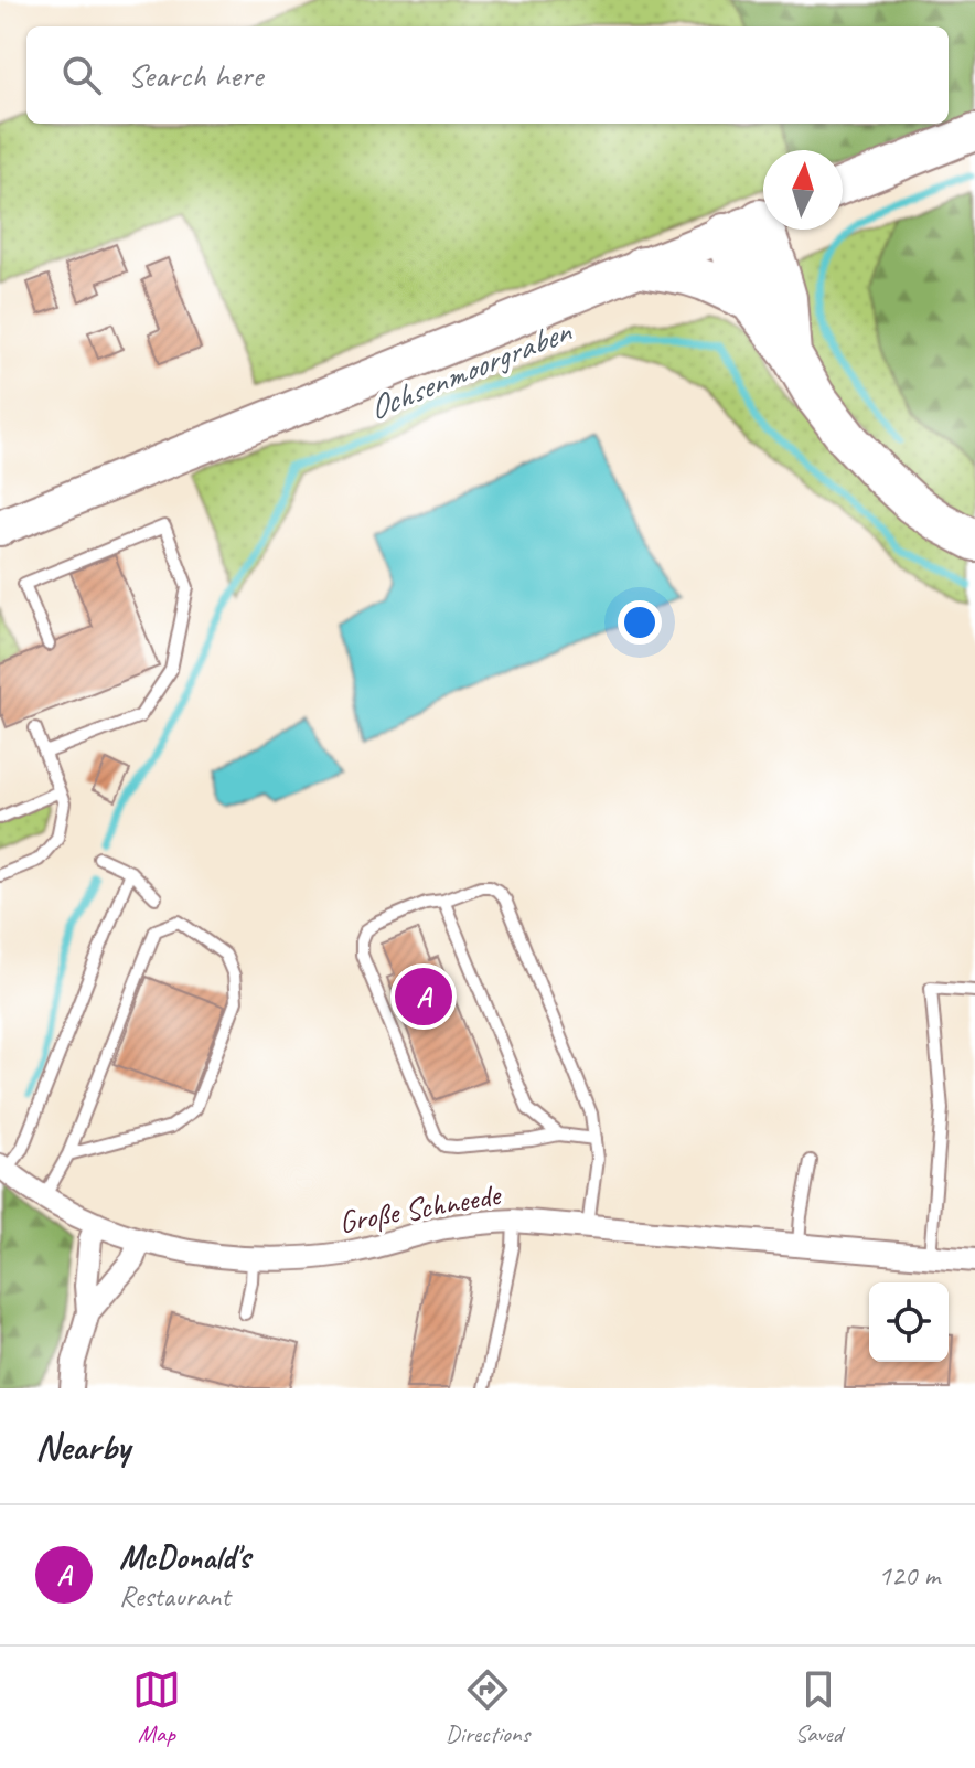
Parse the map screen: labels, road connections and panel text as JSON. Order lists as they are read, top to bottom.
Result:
{
  "streets": {
    "street": ["Große Schneede"]
  },
  "water": ["Ochsenmoorgraben"],
  "north": "top",
  "page": {
    "search": "Search here",
    "pins": "A",
    "heading": "Nearby",
    "list": [
      {
        "mark": "A",
        "name": "McDonald's",
        "note": "Restaurant",
        "value": "120 m"
      }
    ],
    "nav": ["Map", "Directions", "Saved"]
  }
}
